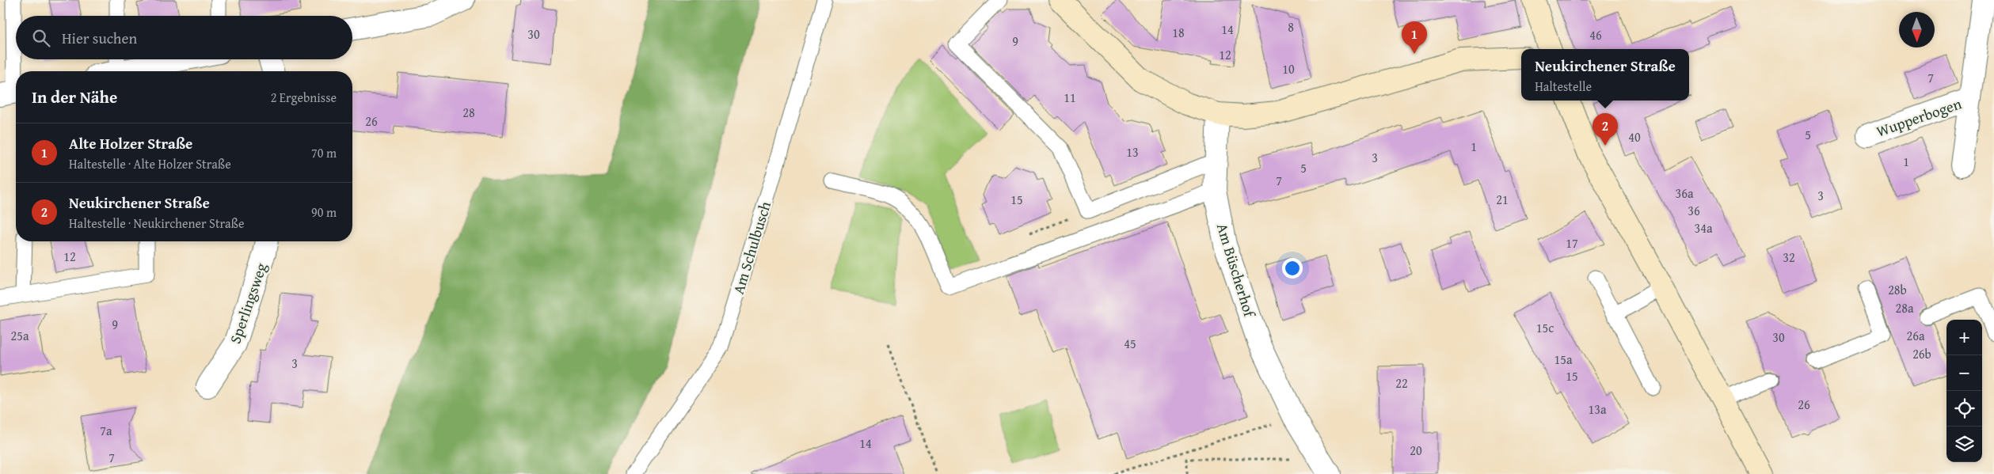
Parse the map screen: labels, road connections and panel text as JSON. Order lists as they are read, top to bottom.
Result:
{
  "streets": {
    "street": ["Wupperbogen", "Am Büscherhof", "Sperlingsweg"],
    "lane": ["Am Schulbusch"]
  },
  "house_numbers": [
    "8",
    "14",
    "18",
    "30",
    "46",
    "9",
    "12",
    "10",
    "7",
    "11",
    "28",
    "26",
    "5",
    "40",
    "1",
    "13",
    "3",
    "1",
    "5",
    "7",
    "36a",
    "3",
    "15",
    "21",
    "36",
    "34a",
    "17",
    "12",
    "32",
    "28b",
    "28a",
    "9",
    "15c",
    "25a",
    "26a",
    "30",
    "45",
    "26b",
    "15a",
    "3",
    "15",
    "22",
    "26",
    "13a",
    "7a",
    "14",
    "20",
    "7"
  ],
  "north": "bottom",
  "page": {
    "search": "Hier suchen",
    "pins": ["1", "2"],
    "popup": ["Neukirchener Straße", "Haltestelle"],
    "heading": ["In der Nähe", "2 Ergebnisse"],
    "list": [
      {
        "mark": "1",
        "name": "Alte Holzer Straße",
        "note": "Haltestelle · Alte Holzer Straße",
        "value": "70 m"
      },
      {
        "mark": "2",
        "name": "Neukirchener Straße",
        "note": "Haltestelle · Neukirchener Straße",
        "value": "90 m"
      }
    ],
    "map_buttons": ["+", "−"]
  }
}
